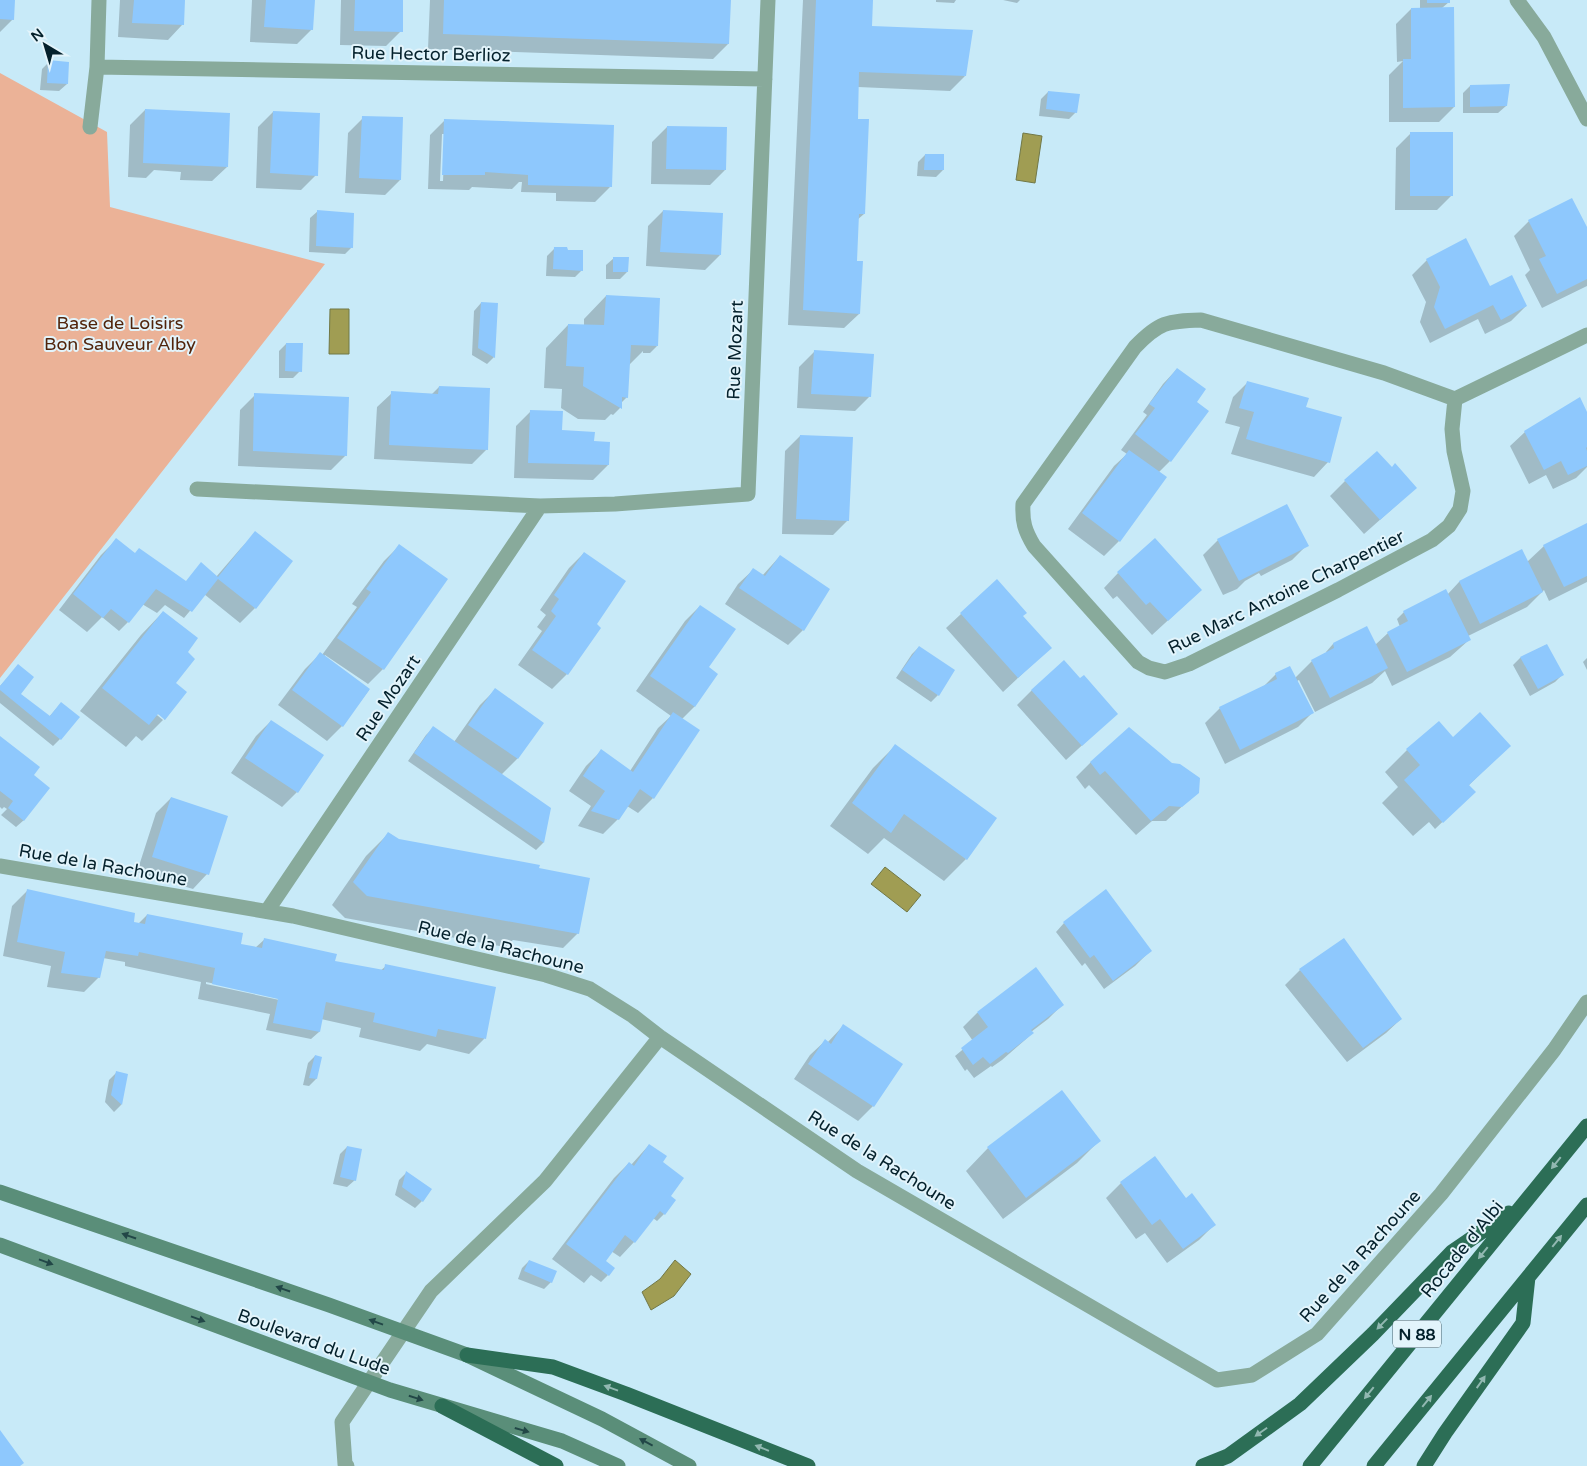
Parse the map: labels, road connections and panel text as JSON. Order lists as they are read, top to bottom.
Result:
{
  "streets": {
    "highway": ["Rocade d'Albi", "N 88"],
    "main road": ["Boulevard du Lude"],
    "street": [
      "Rue Hector Berlioz",
      "Rue Mozart",
      "Rue Marc Antoine Charpentier",
      "Rue de la Rachoune"
    ]
  },
  "crossings": [
    ["Rue Hector Berlioz", "Rue Mozart"],
    ["Rue Mozart", "Rue de la Rachoune"]
  ],
  "parks": ["Base de Loisirs Bon Sauveur Alby"],
  "north": "top left"
}
